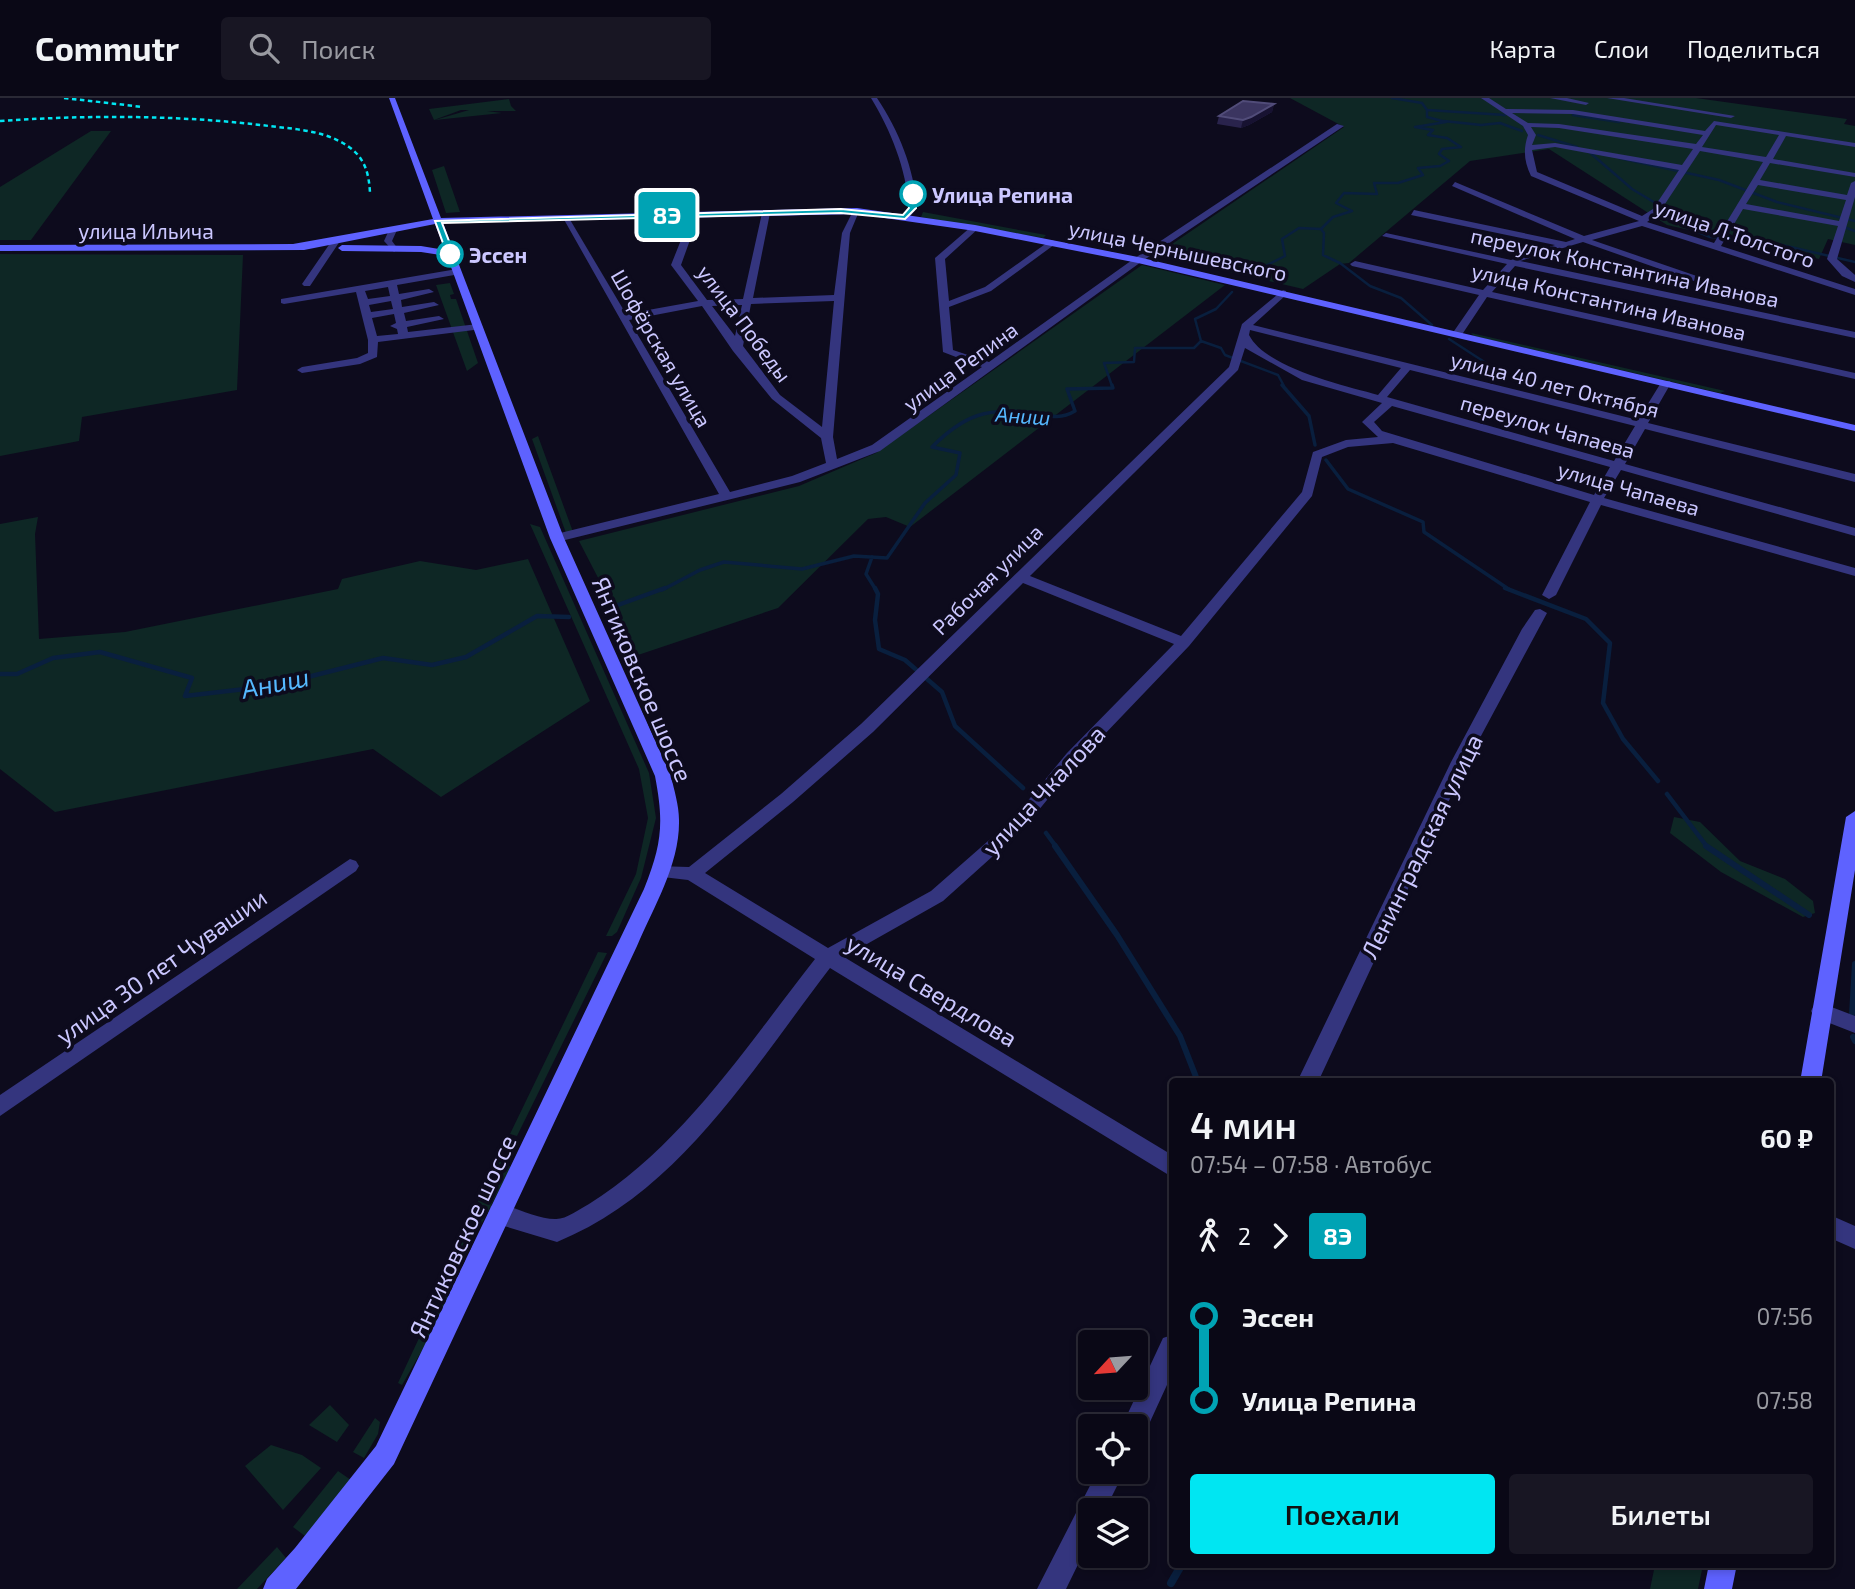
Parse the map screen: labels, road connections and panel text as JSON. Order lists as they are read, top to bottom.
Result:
{
  "streets": {
    "street": [
      "улица Ильича",
      "улица Л.Толстого",
      "улица Чернышевского",
      "переулок Константина Иванова",
      "улица Константина Иванова",
      "улица Победы",
      "Шофёрская улица",
      "улица Репина",
      "улица 40 лет Октября",
      "переулок Чапаева",
      "улица Чапаева",
      "Рабочая улица",
      "Янтиковское шоссе",
      "улица Чкалова",
      "Ленинградская улица",
      "улица 30 лет Чувашии",
      "улица Свердлова"
    ]
  },
  "crossings": [
    ["улица Ильича", "улица Чернышевского"],
    ["улица Ильича", "Янтиковское шоссе"],
    ["улица Чернышевского", "улица Победы"],
    ["улица Чернышевского", "Шофёрская улица"],
    ["улица Чернышевского", "улица Репина"],
    ["улица Чернышевского", "Янтиковское шоссе"],
    ["Шофёрская улица", "улица Репина"],
    ["улица Репина", "Янтиковское шоссе"],
    ["улица 40 лет Октября", "переулок Чапаева"],
    ["улица 40 лет Октября", "Рабочая улица"],
    ["переулок Чапаева", "Рабочая улица"],
    ["улица Чапаева", "улица Чкалова"],
    ["Рабочая улица", "улица Свердлова"],
    ["Янтиковское шоссе", "улица Чкалова"],
    ["Янтиковское шоссе", "улица Свердлова"],
    ["улица Чкалова", "улица Свердлова"]
  ],
  "water": ["Аниш"],
  "places": ["Улица Репина", "Эссен"],
  "lines": ["bus line 8Э"],
  "north": "bottom left",
  "page": {
    "header": "Commutr",
    "search": "Поиск",
    "nav": ["Карта", "Слои", "Поделиться"],
    "on_map": "8Э",
    "heading": ["4 мин", "07:54 – 07:58 · Автобус", "60 ₽"],
    "legs": ["2", "8Э"],
    "list": [
      {
        "name": "Эссен",
        "value": "07:56"
      },
      {
        "name": "Улица Репина",
        "value": "07:58"
      }
    ],
    "buttons": ["Поехали", "Билеты"]
  }
}
